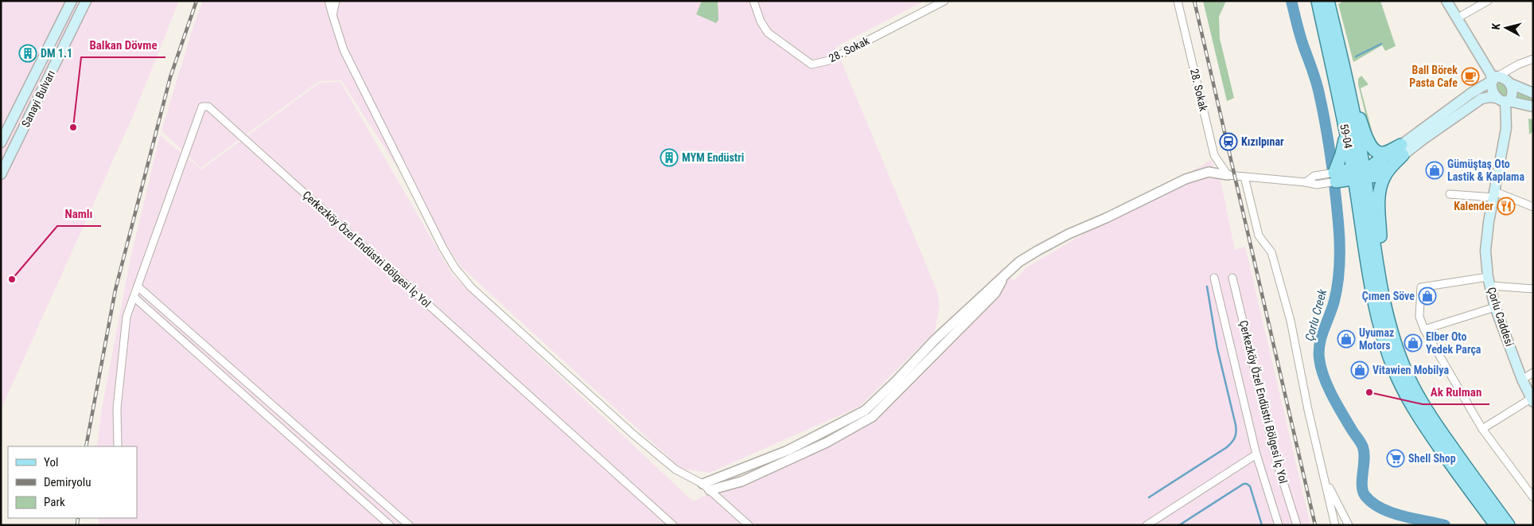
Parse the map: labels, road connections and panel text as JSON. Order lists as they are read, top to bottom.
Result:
{
  "streets": {
    "main road": ["Sanayi Bulvarı", "59-04", "Çorlu Caddesi"],
    "street": ["28. Sokak", "Çerkezköy Özel Endüstri Bölgesi İç Yol"]
  },
  "water": ["Çorlu Creek"],
  "places": {
    "building": ["DM 1.1", "MYM Endüstri"],
    "cafe": ["Ball Börek Pasta Cafe"],
    "other": ["Balkan Dövme", "Namlı", "Ak Rulman"],
    "station": ["Kızılpınar"],
    "shop": [
      "Gümüştaş Oto Lastik & Kaplama",
      "Çımen Söve",
      "Uyumaz Motors",
      "Elber Oto Yedek Parça",
      "Vitawien Mobilya"
    ],
    "restaurant": ["Kalender"],
    "supermarket": ["Shell Shop"]
  },
  "legend": ["Yol", "Demiryolu", "Park"],
  "north": "left"
}
